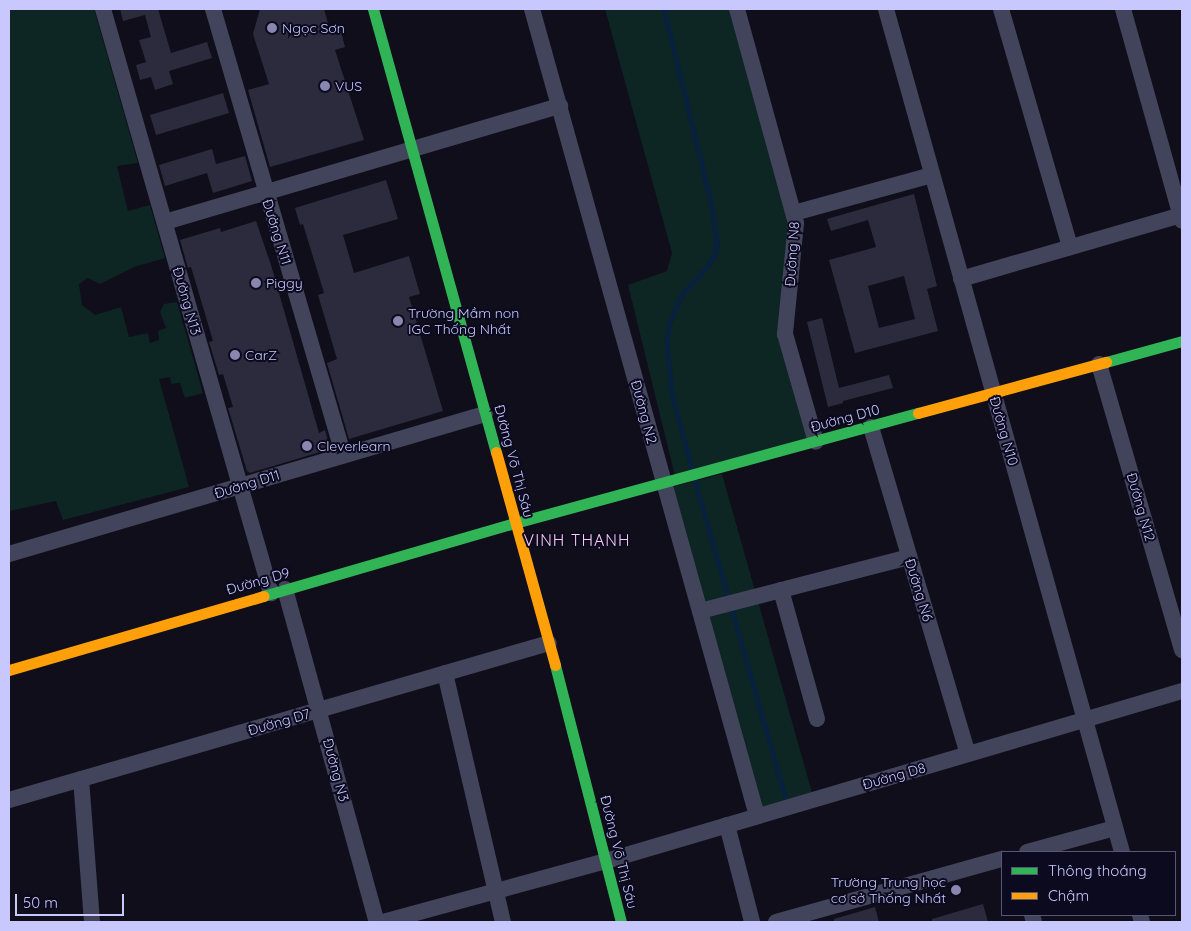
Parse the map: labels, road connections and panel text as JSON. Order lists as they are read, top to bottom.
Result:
{
  "streets": {
    "street": [
      "Đường N11",
      "Đường N8",
      "Đường N13",
      "Đường N2",
      "Đường D10",
      "Đường N10",
      "Đường Võ Thị Sáu",
      "Đường D11",
      "Đường N12",
      "Đường D9",
      "Đường N6",
      "Đường D7",
      "Đường N3",
      "Đường D8"
    ]
  },
  "crossings": [
    ["Đường N11", "Đường D11"],
    ["Đường N8", "Đường D10"],
    ["Đường N13", "Đường D11"],
    ["Đường N13", "Đường D9"],
    ["Đường N13", "Đường N3"],
    ["Đường N2", "Đường D10"],
    ["Đường N2", "Đường D8"],
    ["Đường D10", "Đường N10"],
    ["Đường D10", "Đường Võ Thị Sáu"],
    ["Đường D10", "Đường N12"],
    ["Đường D10", "Đường D9"],
    ["Đường D10", "Đường N6"],
    ["Đường N10", "Đường D8"],
    ["Đường Võ Thị Sáu", "Đường D11"],
    ["Đường Võ Thị Sáu", "Đường D9"],
    ["Đường Võ Thị Sáu", "Đường D7"],
    ["Đường Võ Thị Sáu", "Đường D8"],
    ["Đường D9", "Đường N3"],
    ["Đường N6", "Đường D8"],
    ["Đường D7", "Đường N3"]
  ],
  "districts": ["VINH THẠNH"],
  "places": [
    "Ngọc Sơn",
    "VUS",
    "Piggy",
    "Trường Mầm non IGC Thống Nhất",
    "CarZ",
    "Cleverlearn",
    "Trường Trung học cơ sở Thống Nhất"
  ],
  "legend": ["Thông thoáng", "Chậm"],
  "scale_bar": "50 m"
}
